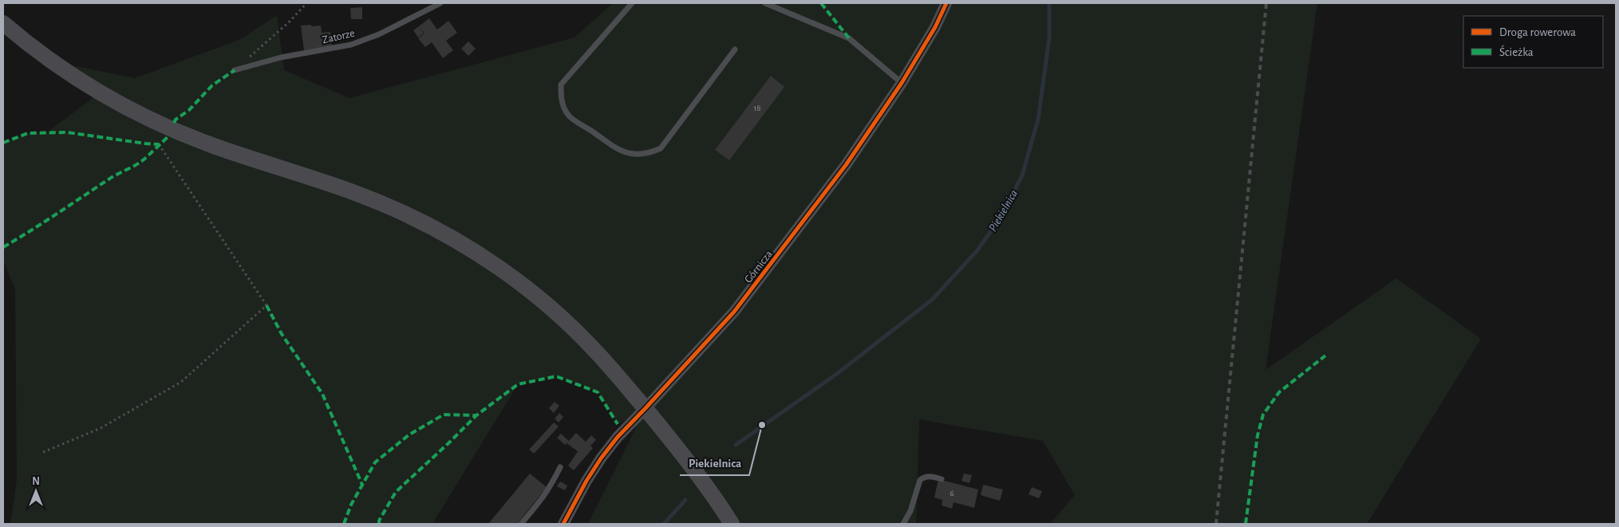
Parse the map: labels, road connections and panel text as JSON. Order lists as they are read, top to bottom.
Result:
{
  "streets": {
    "street": ["Górnicza"],
    "lane": ["Zatorze"]
  },
  "water": ["Piekielnica"],
  "places": ["Piekielnica"],
  "house_numbers": ["18", "6"],
  "legend": ["Droga rowerowa", "Ścieżka"],
  "north": "top"
}
